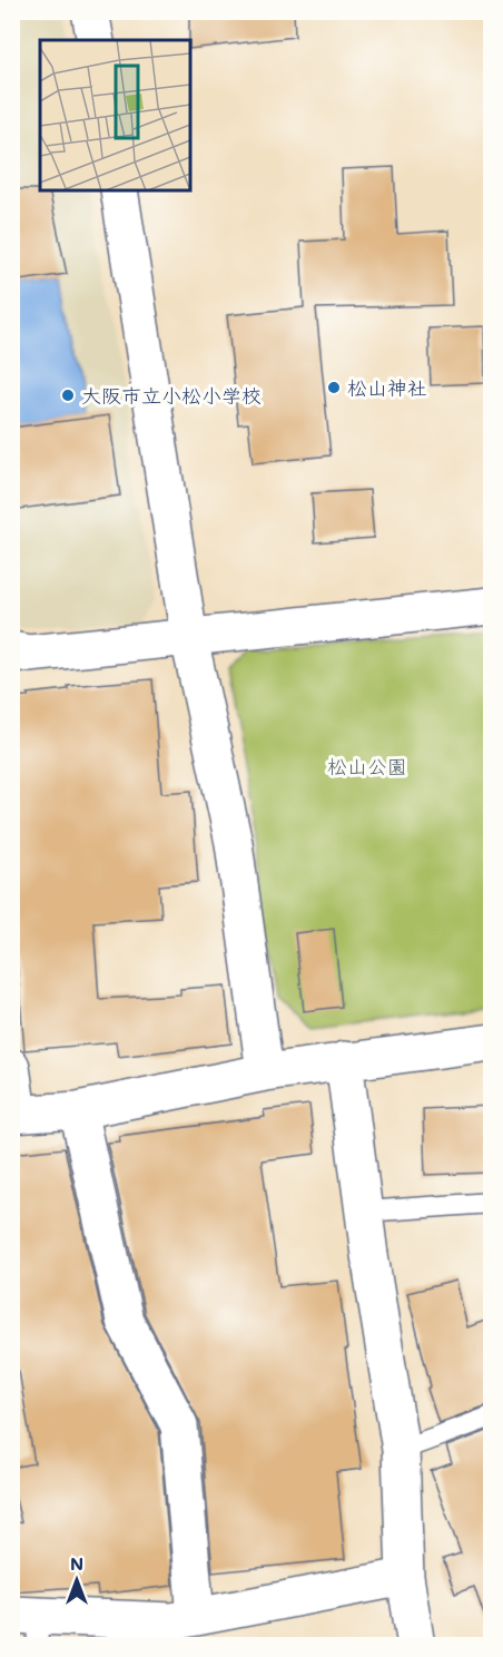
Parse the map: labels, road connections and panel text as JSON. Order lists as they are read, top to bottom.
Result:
{
  "parks": ["松山公園"],
  "places": ["松山神社", "大阪市立小松小学校"],
  "north": "top"
}
